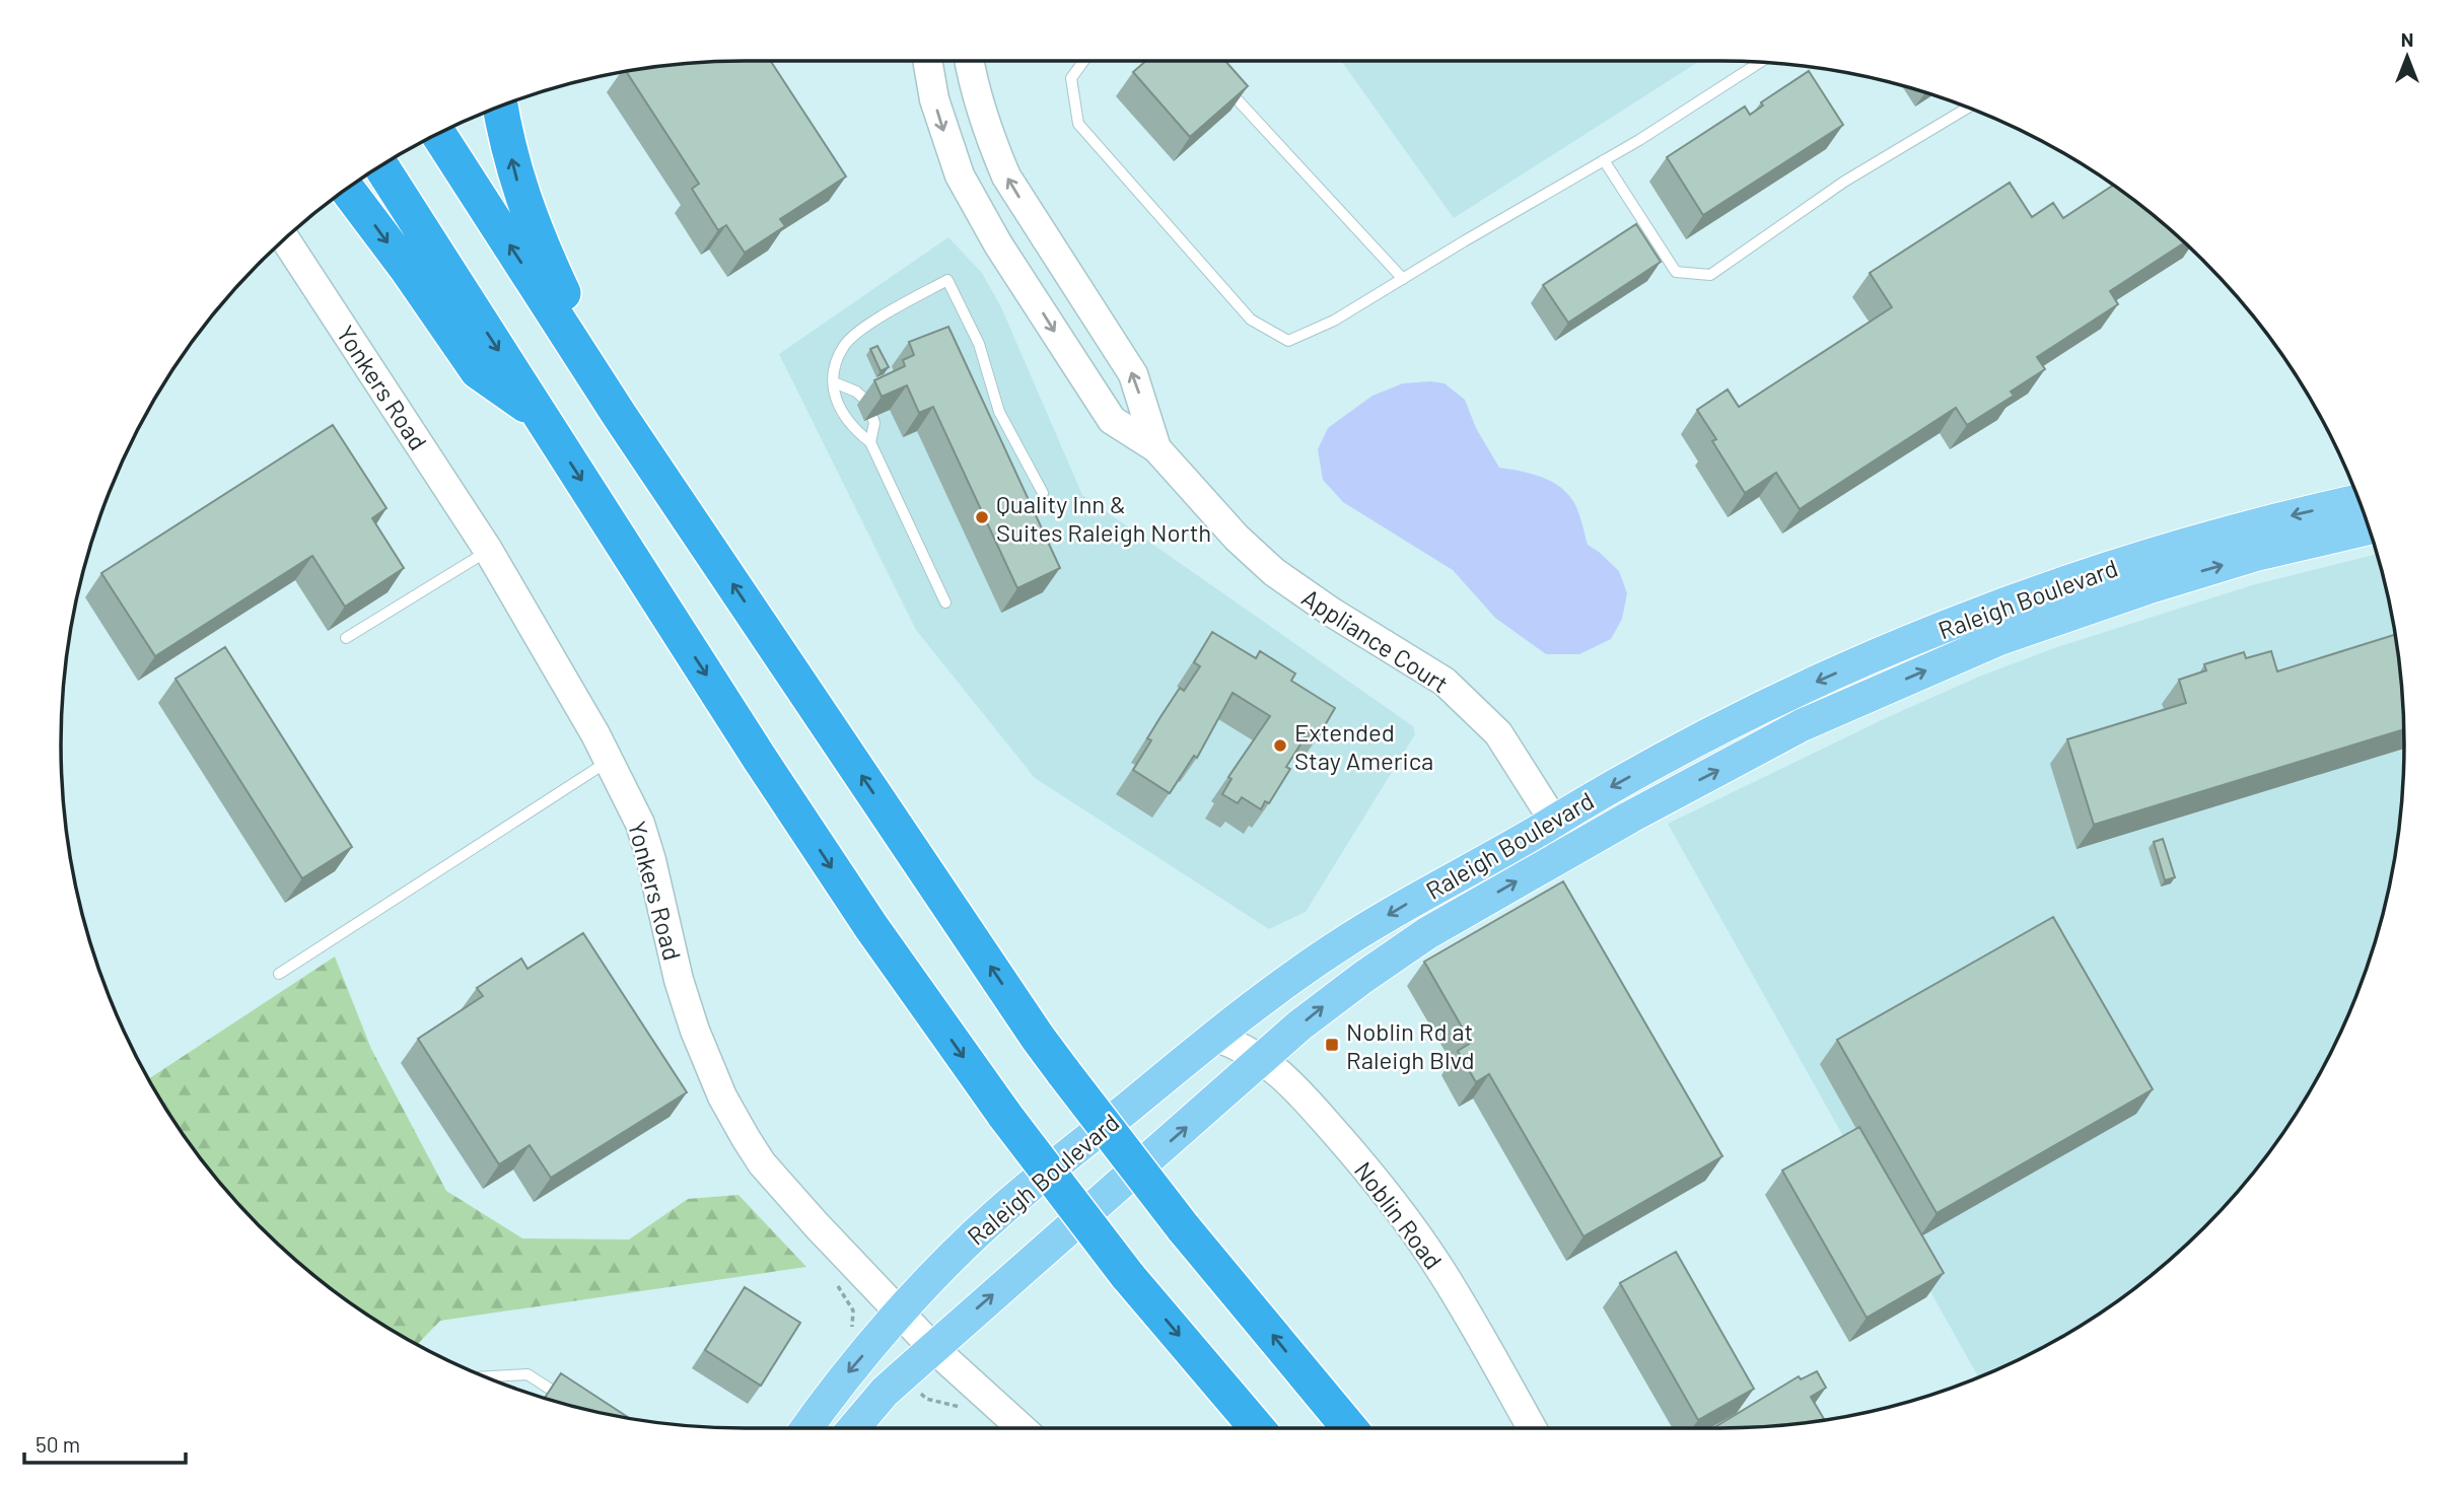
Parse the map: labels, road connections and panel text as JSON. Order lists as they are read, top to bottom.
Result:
{
  "streets": {
    "main road": ["Raleigh Boulevard"],
    "street": ["Yonkers Road", "Appliance Court", "Noblin Road"]
  },
  "crossings": [
    ["Yonkers Road", "Raleigh Boulevard"],
    ["Raleigh Boulevard", "Appliance Court"],
    ["Raleigh Boulevard", "Noblin Road"]
  ],
  "places": {
    "other": ["Quality Inn & Suites Raleigh North", "Extended Stay America"],
    "transit": ["Noblin Rd at Raleigh Blvd"]
  },
  "scale_bar": "50 m",
  "north": "top"
}
